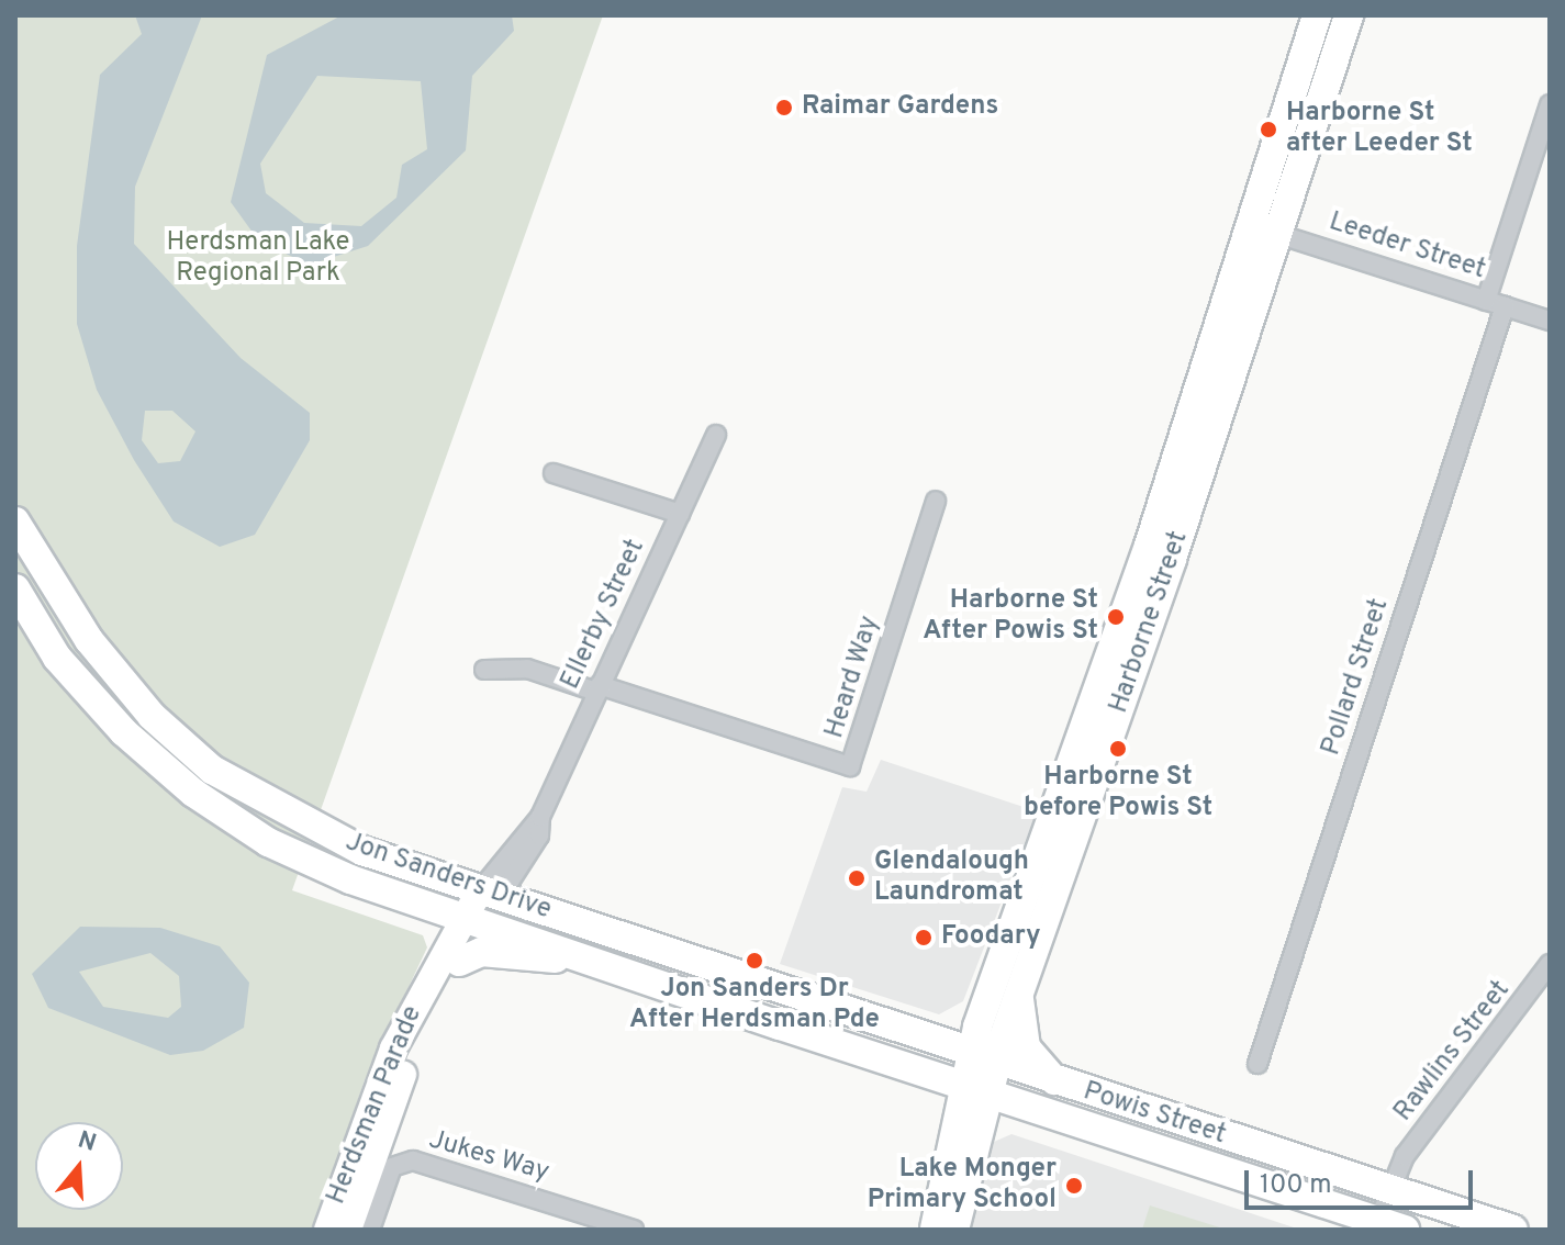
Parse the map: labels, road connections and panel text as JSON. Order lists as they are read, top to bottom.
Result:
{
  "streets": {
    "main road": [
      "Harborne Street",
      "Jon Sanders Drive",
      "Herdsman Parade",
      "Powis Street"
    ],
    "street": [
      "Leeder Street",
      "Ellerby Street",
      "Heard Way",
      "Pollard Street",
      "Rawlins Street",
      "Jukes Way"
    ]
  },
  "crossings": [
    ["Leeder Street", "Harborne Street"],
    ["Leeder Street", "Pollard Street"],
    ["Ellerby Street", "Heard Way"],
    ["Ellerby Street", "Jon Sanders Drive"],
    ["Ellerby Street", "Herdsman Parade"],
    ["Harborne Street", "Jon Sanders Drive"],
    ["Harborne Street", "Powis Street"],
    ["Jon Sanders Drive", "Herdsman Parade"],
    ["Jon Sanders Drive", "Powis Street"],
    ["Rawlins Street", "Powis Street"]
  ],
  "parks": ["Herdsman Lake Regional Park"],
  "places": [
    "Raimar Gardens",
    "Harborne St after Leeder St",
    "Harborne St After Powis St",
    "Harborne St before Powis St",
    "Glendalough Laundromat",
    "Foodary",
    "Jon Sanders Dr After Herdsman Pde",
    "Lake Monger Primary School"
  ],
  "scale_bar": "100 m",
  "north": "top"
}
